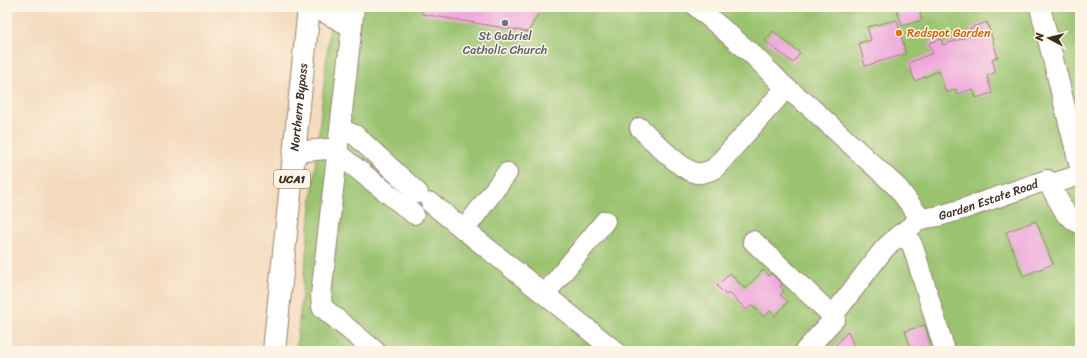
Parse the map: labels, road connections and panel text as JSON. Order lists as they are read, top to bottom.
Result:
{
  "streets": {
    "main road": ["Northern Bypass", "UCA1"],
    "street": ["Garden Estate Road"]
  },
  "places": ["St Gabriel Catholic Church", "Redspot Garden"],
  "north": "left"
}
